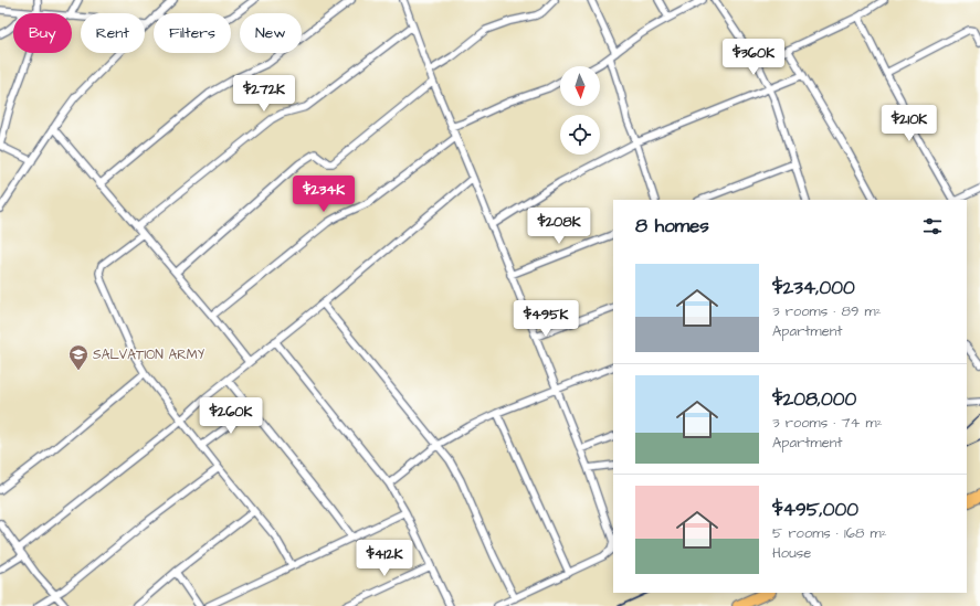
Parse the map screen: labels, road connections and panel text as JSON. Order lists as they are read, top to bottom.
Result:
{
  "places": {
    "school or university": ["SALVATION ARMY"]
  },
  "north": "bottom",
  "page": {
    "chip": [
      "Buy",
      "Rent",
      "Filters",
      "New"
    ],
    "price": [
      "$360K",
      "$272K",
      "$210K",
      "$234K",
      "$208K",
      "$495K",
      "$260K",
      "$412K"
    ],
    "heading": "8 homes",
    "list": [
      {
        "name": "$234,000",
        "note": "3 rooms · 89 m² · Apartment"
      },
      {
        "name": "$208,000",
        "note": "3 rooms · 74 m² · Apartment"
      },
      {
        "name": "$495,000",
        "note": "5 rooms · 168 m² · House"
      }
    ]
  }
}
